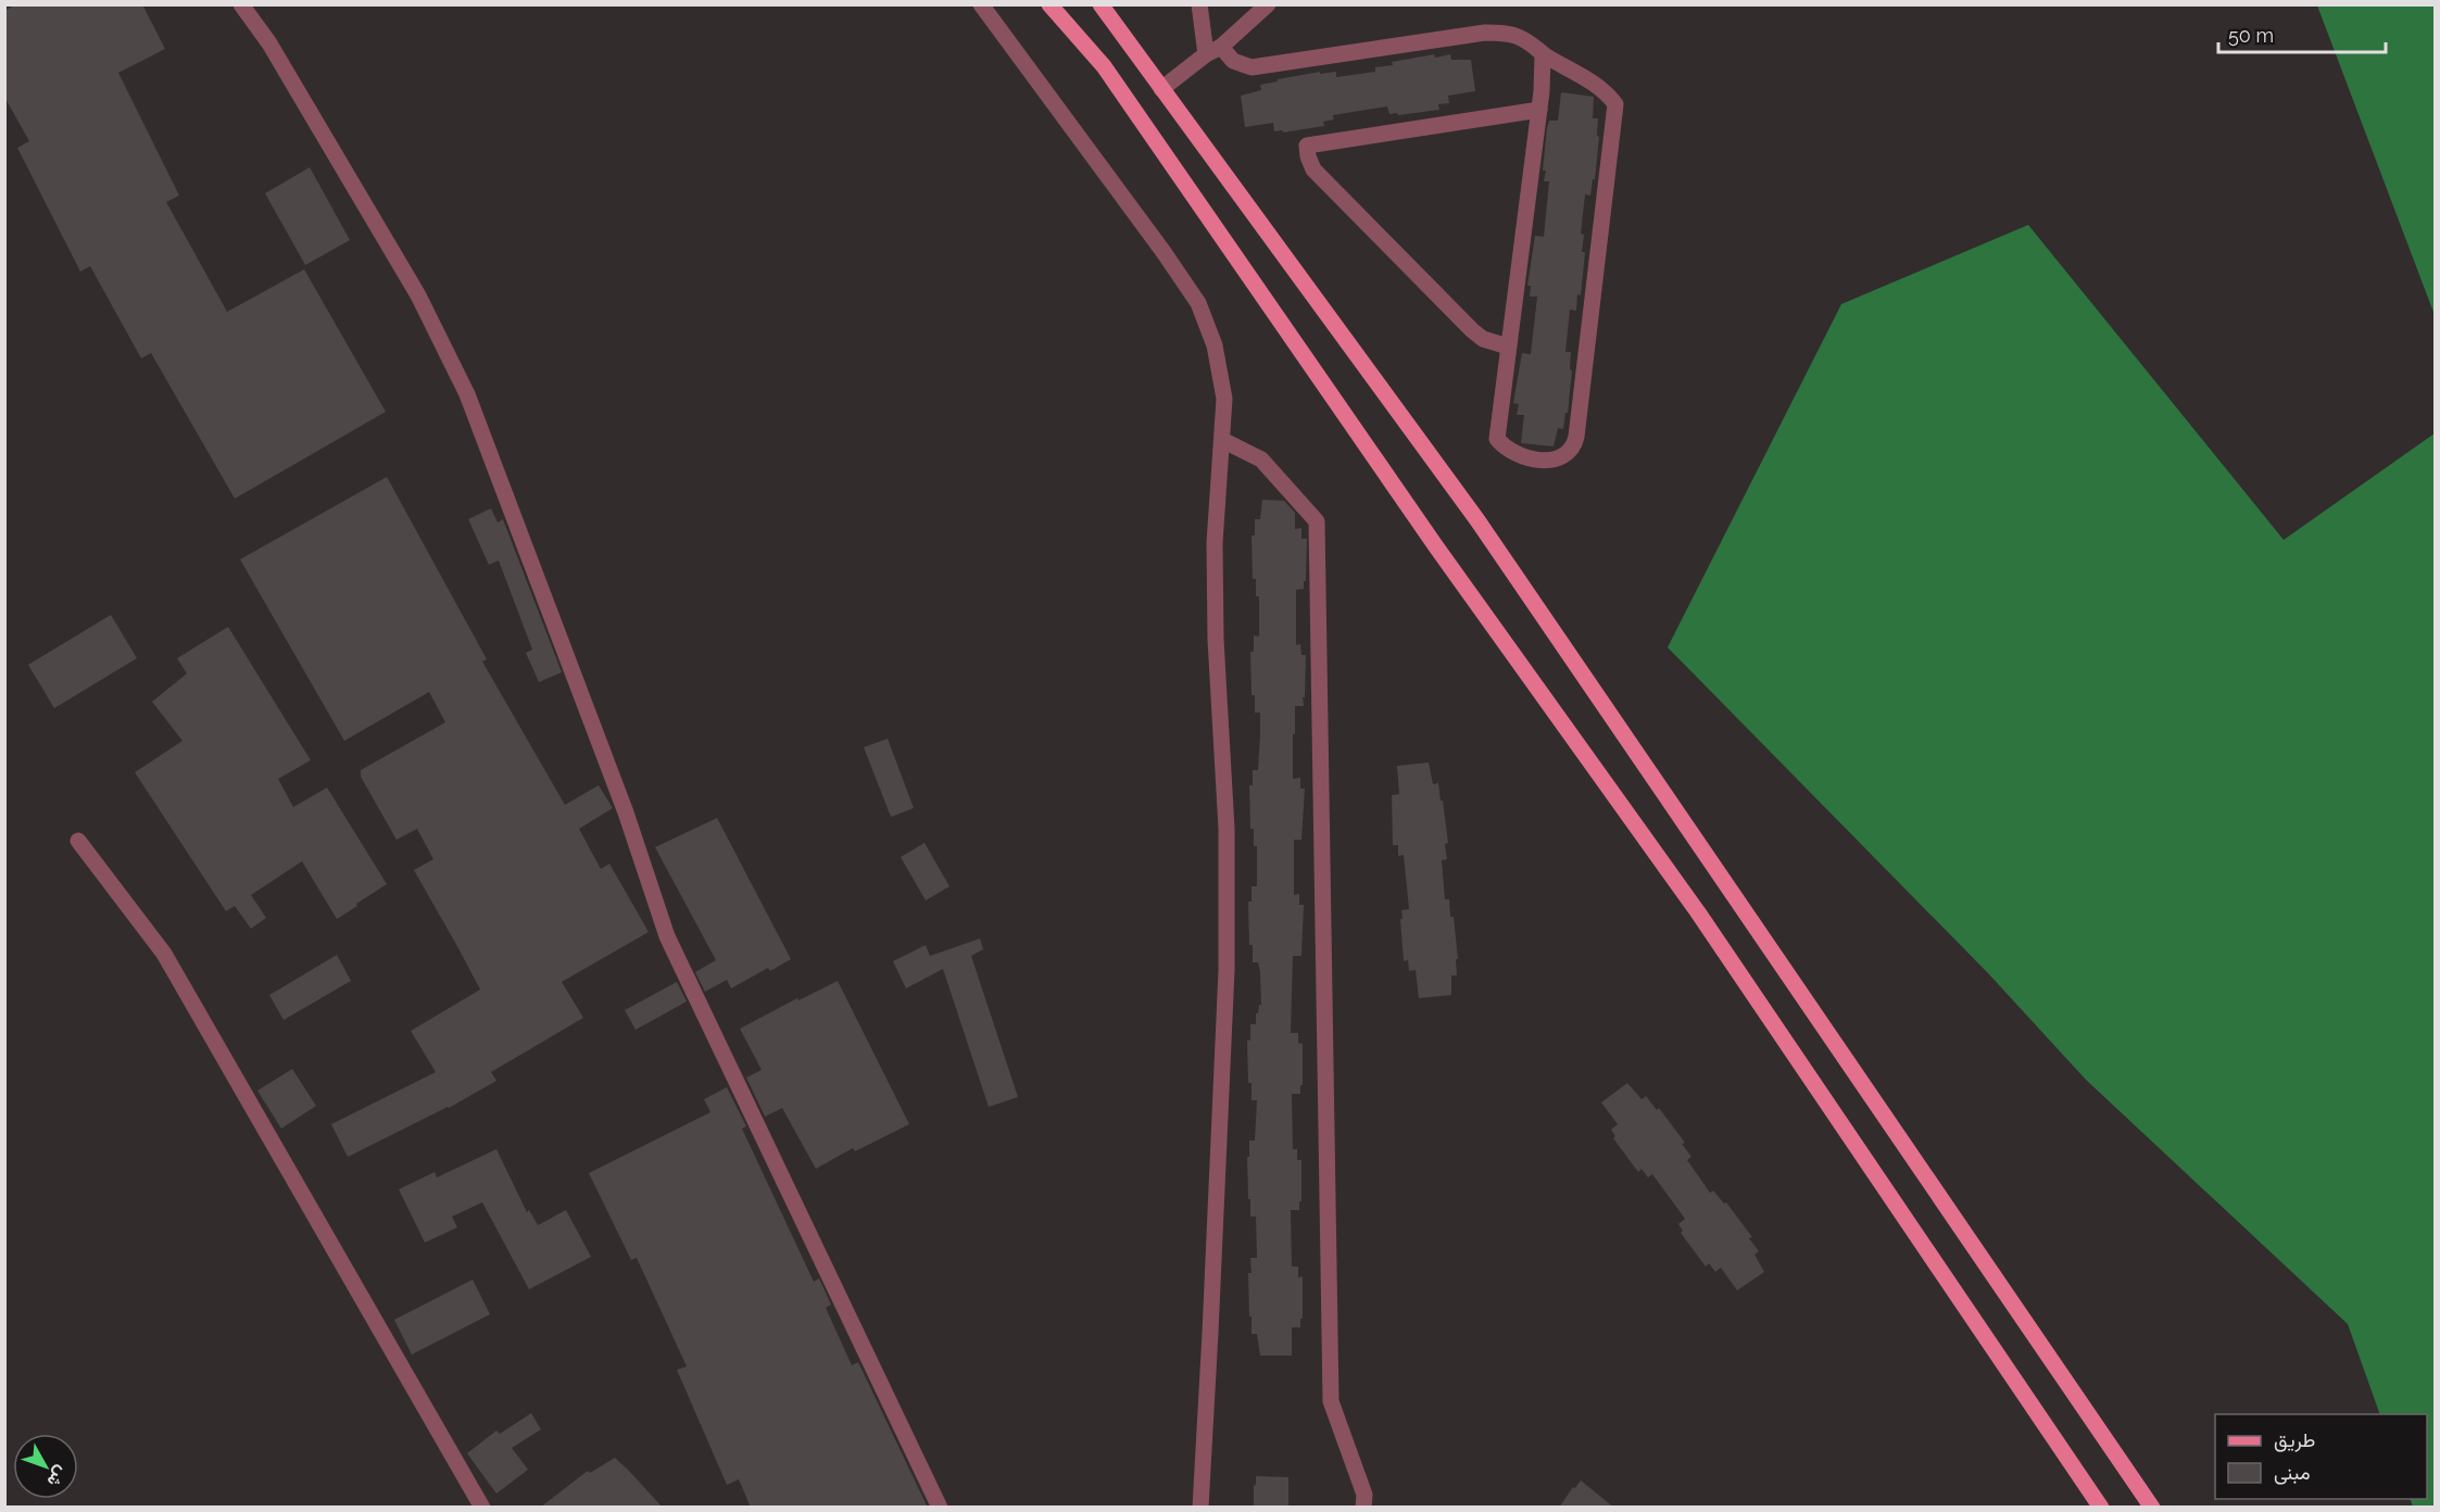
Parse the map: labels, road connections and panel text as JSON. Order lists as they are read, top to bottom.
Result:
{
  "legend": ["طريق", "مبنى"],
  "scale_bar": "50 m",
  "north": "bottom right"
}
